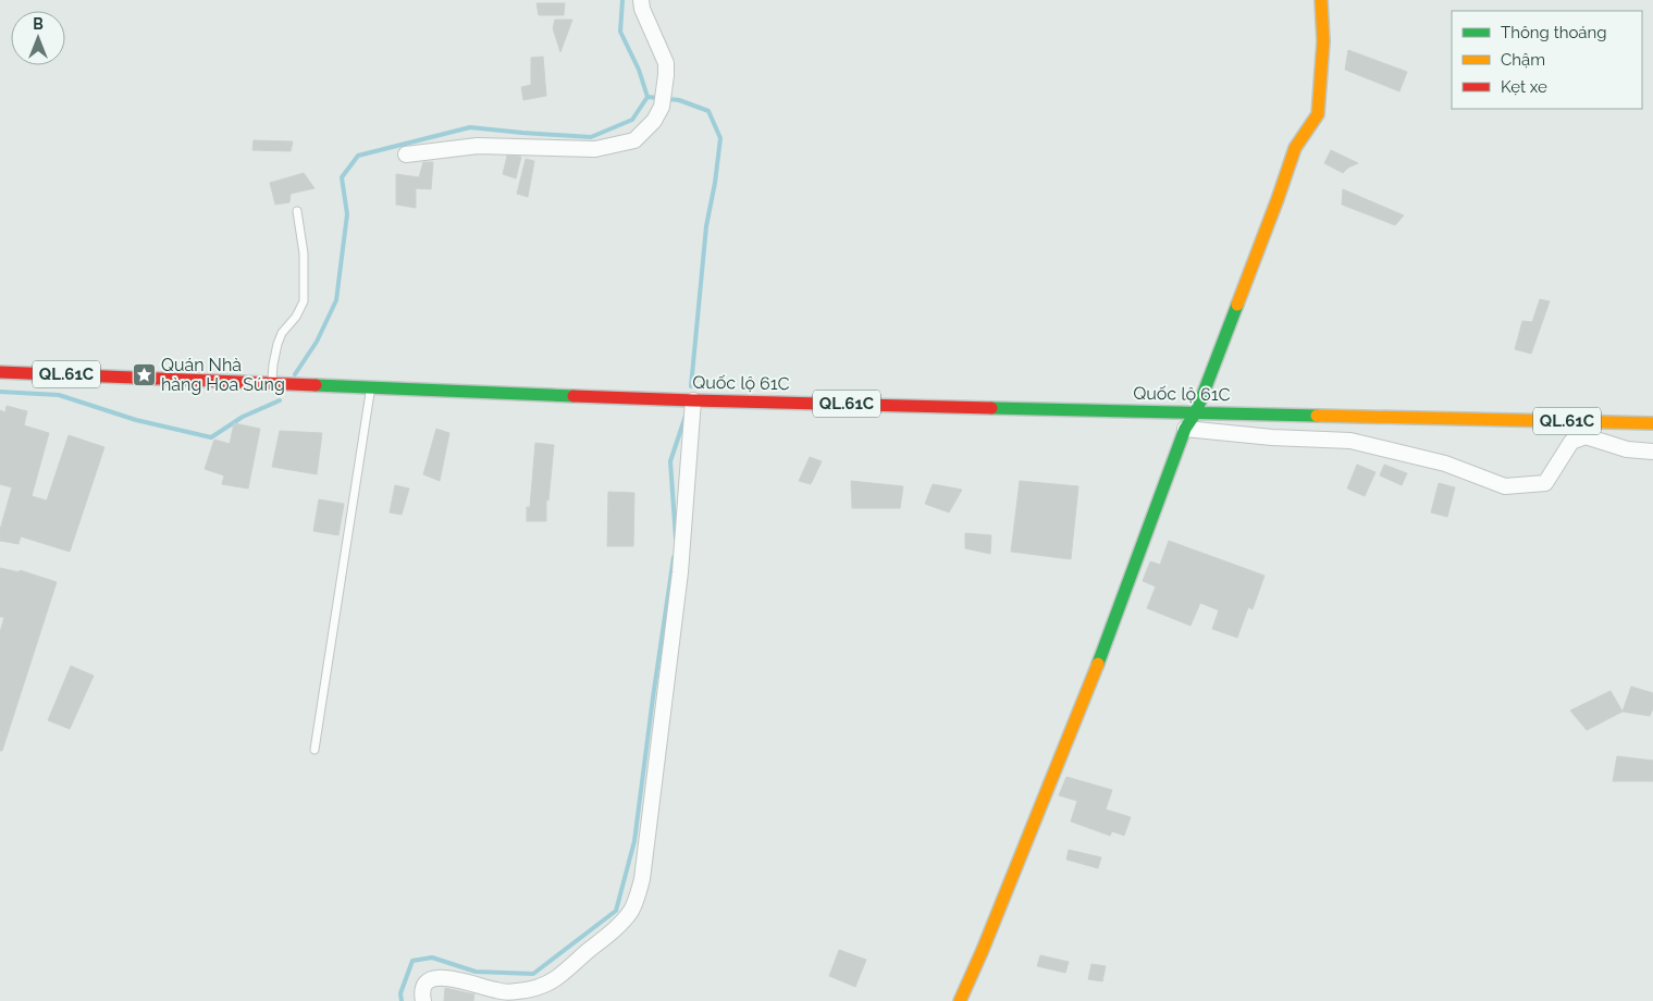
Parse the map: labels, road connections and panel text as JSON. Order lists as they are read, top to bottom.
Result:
{
  "streets": {
    "main road": ["QL.61C", "Quốc lộ 61C"]
  },
  "places": {
    "place": ["Quán Nhà hàng Hoa Súng"]
  },
  "legend": ["Thông thoáng", "Chậm", "Kẹt xe"],
  "north": "top"
}
